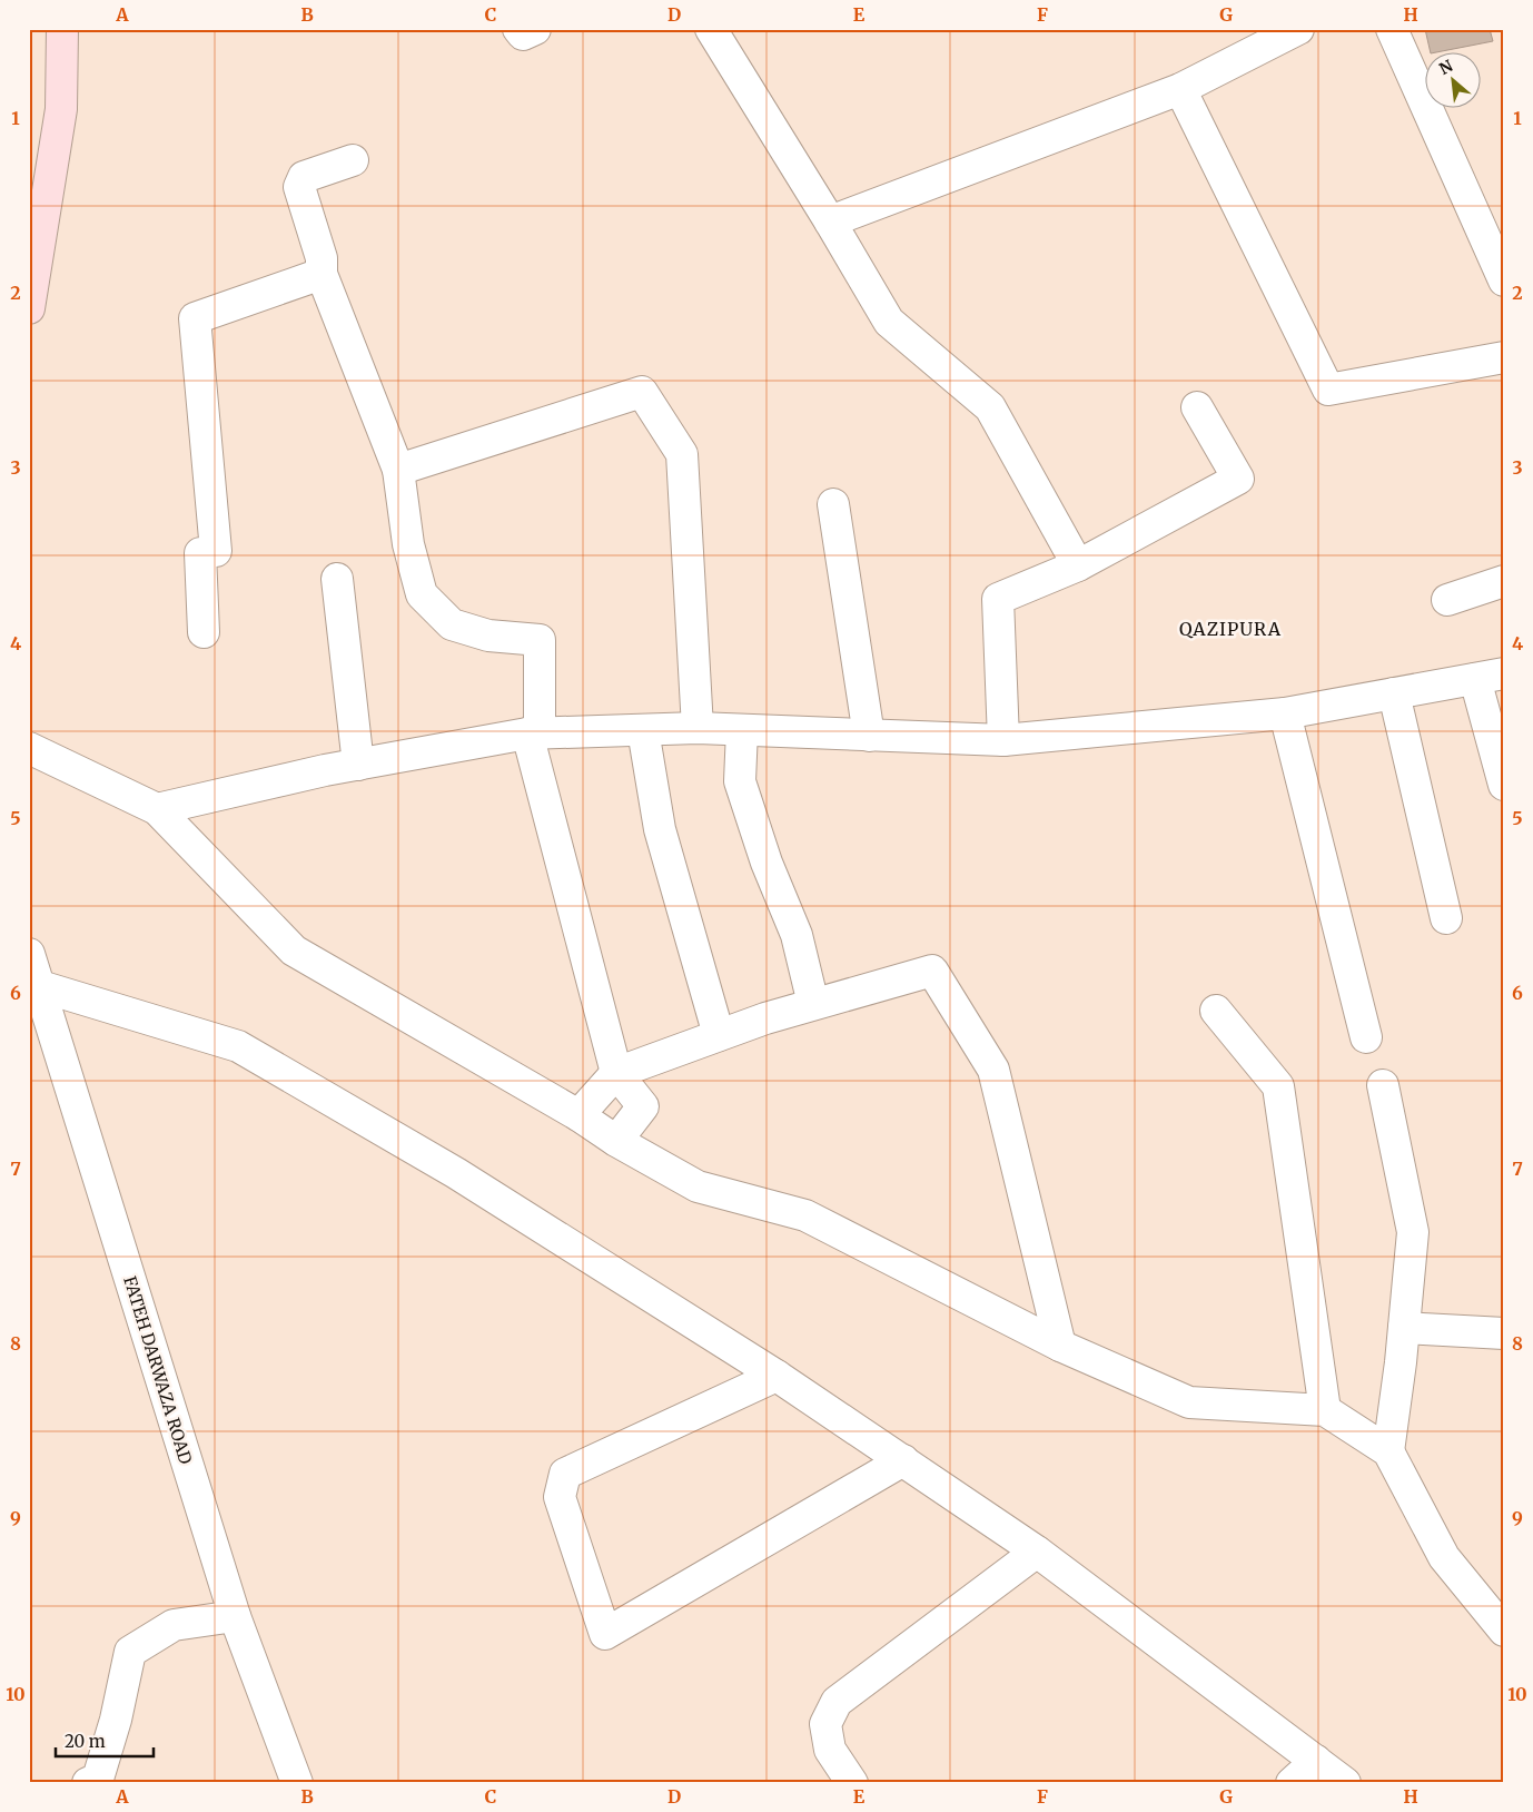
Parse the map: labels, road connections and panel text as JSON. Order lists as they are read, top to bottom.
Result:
{
  "streets": {
    "street": ["FATEH DARWAZA ROAD"]
  },
  "districts": ["QAZIPURA"],
  "scale_bar": "20 m",
  "north": "top left",
  "grid": {
    "columns": [
      "A",
      "B",
      "C",
      "D",
      "E",
      "F",
      "G",
      "H"
    ],
    "rows": [
      "1",
      "2",
      "3",
      "4",
      "5",
      "6",
      "7",
      "8",
      "9",
      "10"
    ]
  }
}
